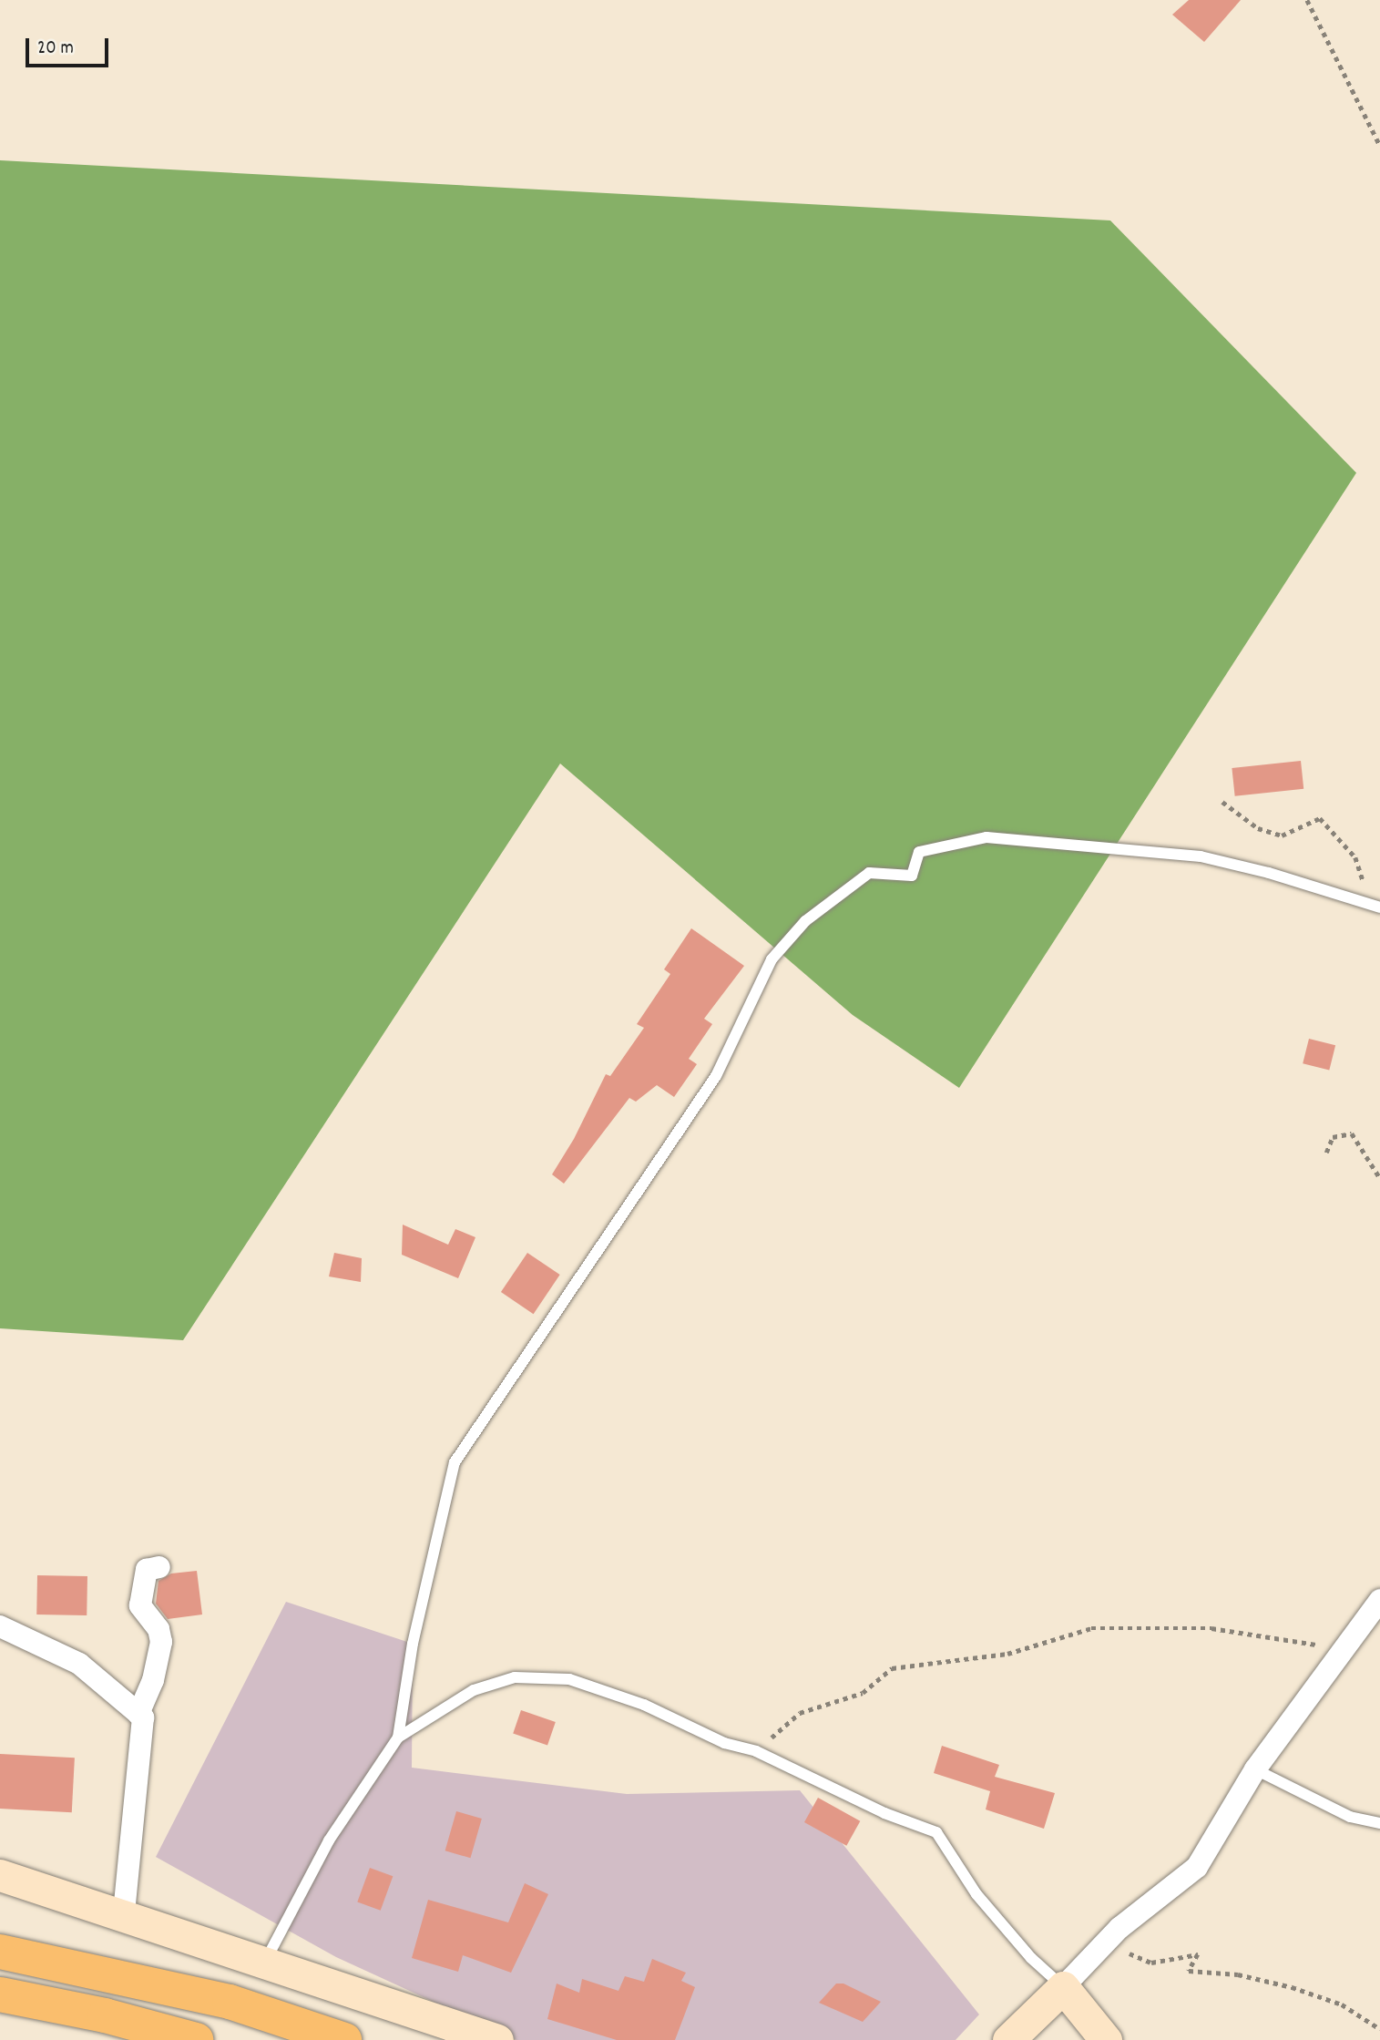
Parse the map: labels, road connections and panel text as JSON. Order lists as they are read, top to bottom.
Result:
{
  "scale_bar": "20 m"
}
